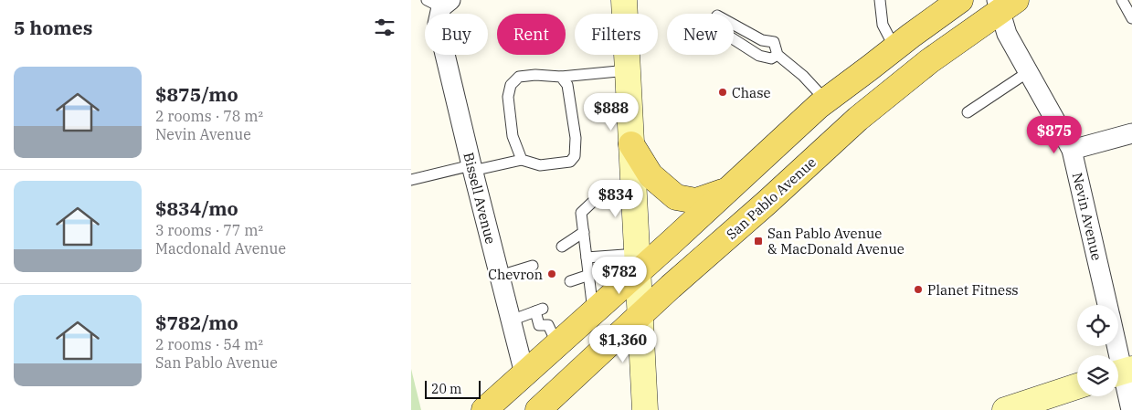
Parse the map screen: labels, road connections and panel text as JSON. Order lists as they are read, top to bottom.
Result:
{
  "streets": {
    "main road": ["San Pablo Avenue"],
    "street": ["Bissell Avenue", "Nevin Avenue"]
  },
  "crossings": [
    ["San Pablo Avenue", "Nevin Avenue"]
  ],
  "places": {
    "other": ["Chase", "Chevron", "Planet Fitness"],
    "transit": ["San Pablo Avenue & MacDonald Avenue"]
  },
  "scale_bar": "20 m",
  "page": {
    "heading": "5 homes",
    "chip": [
      "Buy",
      "Rent",
      "Filters",
      "New"
    ],
    "list": [
      {
        "name": "$875/mo",
        "note": "2 rooms · 78 m² · Nevin Avenue"
      },
      {
        "name": "$834/mo",
        "note": "3 rooms · 77 m² · Macdonald Avenue"
      },
      {
        "name": "$782/mo",
        "note": "2 rooms · 54 m² · San Pablo Avenue"
      }
    ],
    "price": [
      "$888",
      "$875",
      "$834",
      "$782",
      "$1,360"
    ],
    "scale": "20 m"
  }
}
